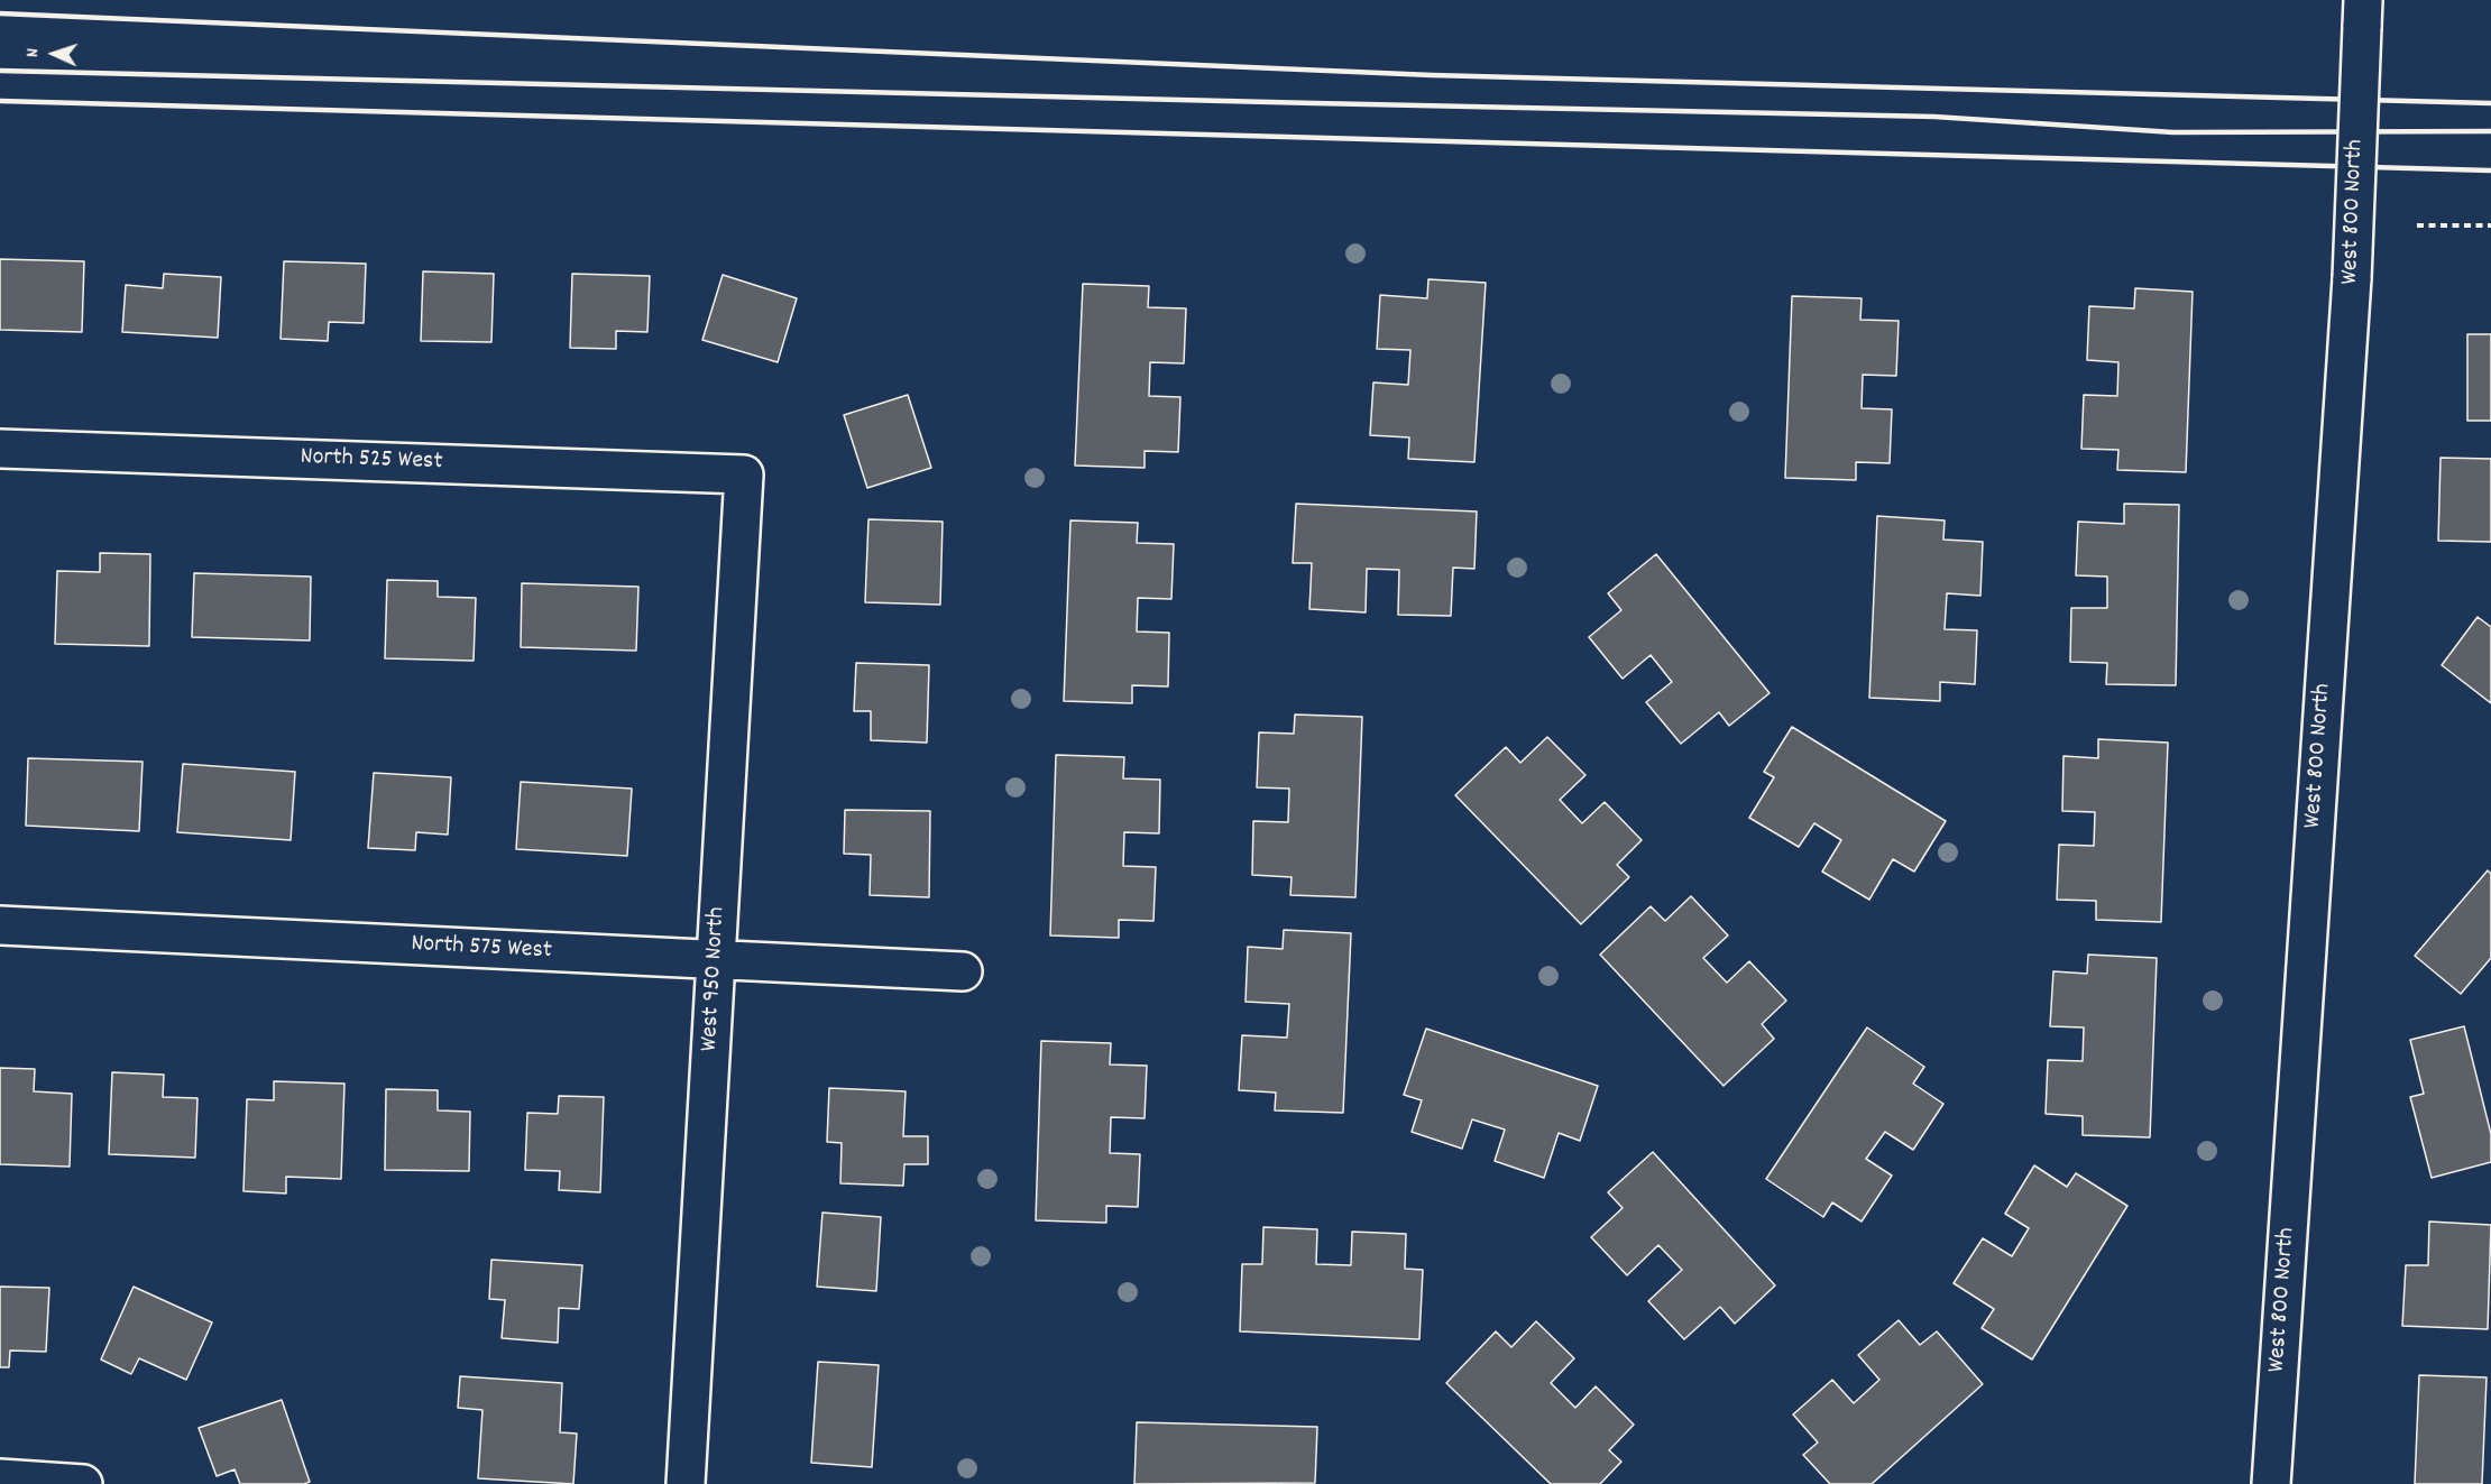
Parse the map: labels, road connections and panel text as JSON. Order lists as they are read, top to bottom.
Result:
{
  "streets": {
    "street": [
      "West 800 North",
      "North 525 West",
      "North 575 West",
      "West 950 North"
    ]
  },
  "crossings": [
    ["North 525 West", "West 950 North"],
    ["North 575 West", "West 950 North"]
  ],
  "north": "left"
}
